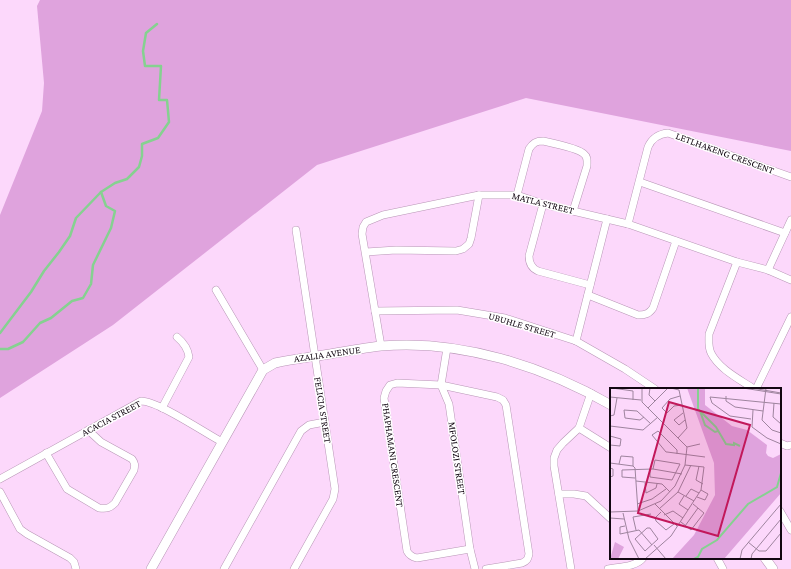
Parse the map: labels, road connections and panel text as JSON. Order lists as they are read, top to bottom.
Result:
{
  "streets": {
    "street": [
      "LETLHAKENG CRESCENT",
      "MATLA STREET",
      "UBUHLE STREET",
      "AZALIA AVENUE",
      "FELICIA STREET",
      "ACACIA STREET",
      "PHAPHAMANI CRESCENT",
      "MFOLOZI STREET"
    ]
  },
  "crossings": [
    ["LETLHAKENG CRESCENT", "MATLA STREET"],
    ["MATLA STREET", "UBUHLE STREET"],
    ["MATLA STREET", "AZALIA AVENUE"],
    ["AZALIA AVENUE", "FELICIA STREET"],
    ["PHAPHAMANI CRESCENT", "MFOLOZI STREET"]
  ]
}
